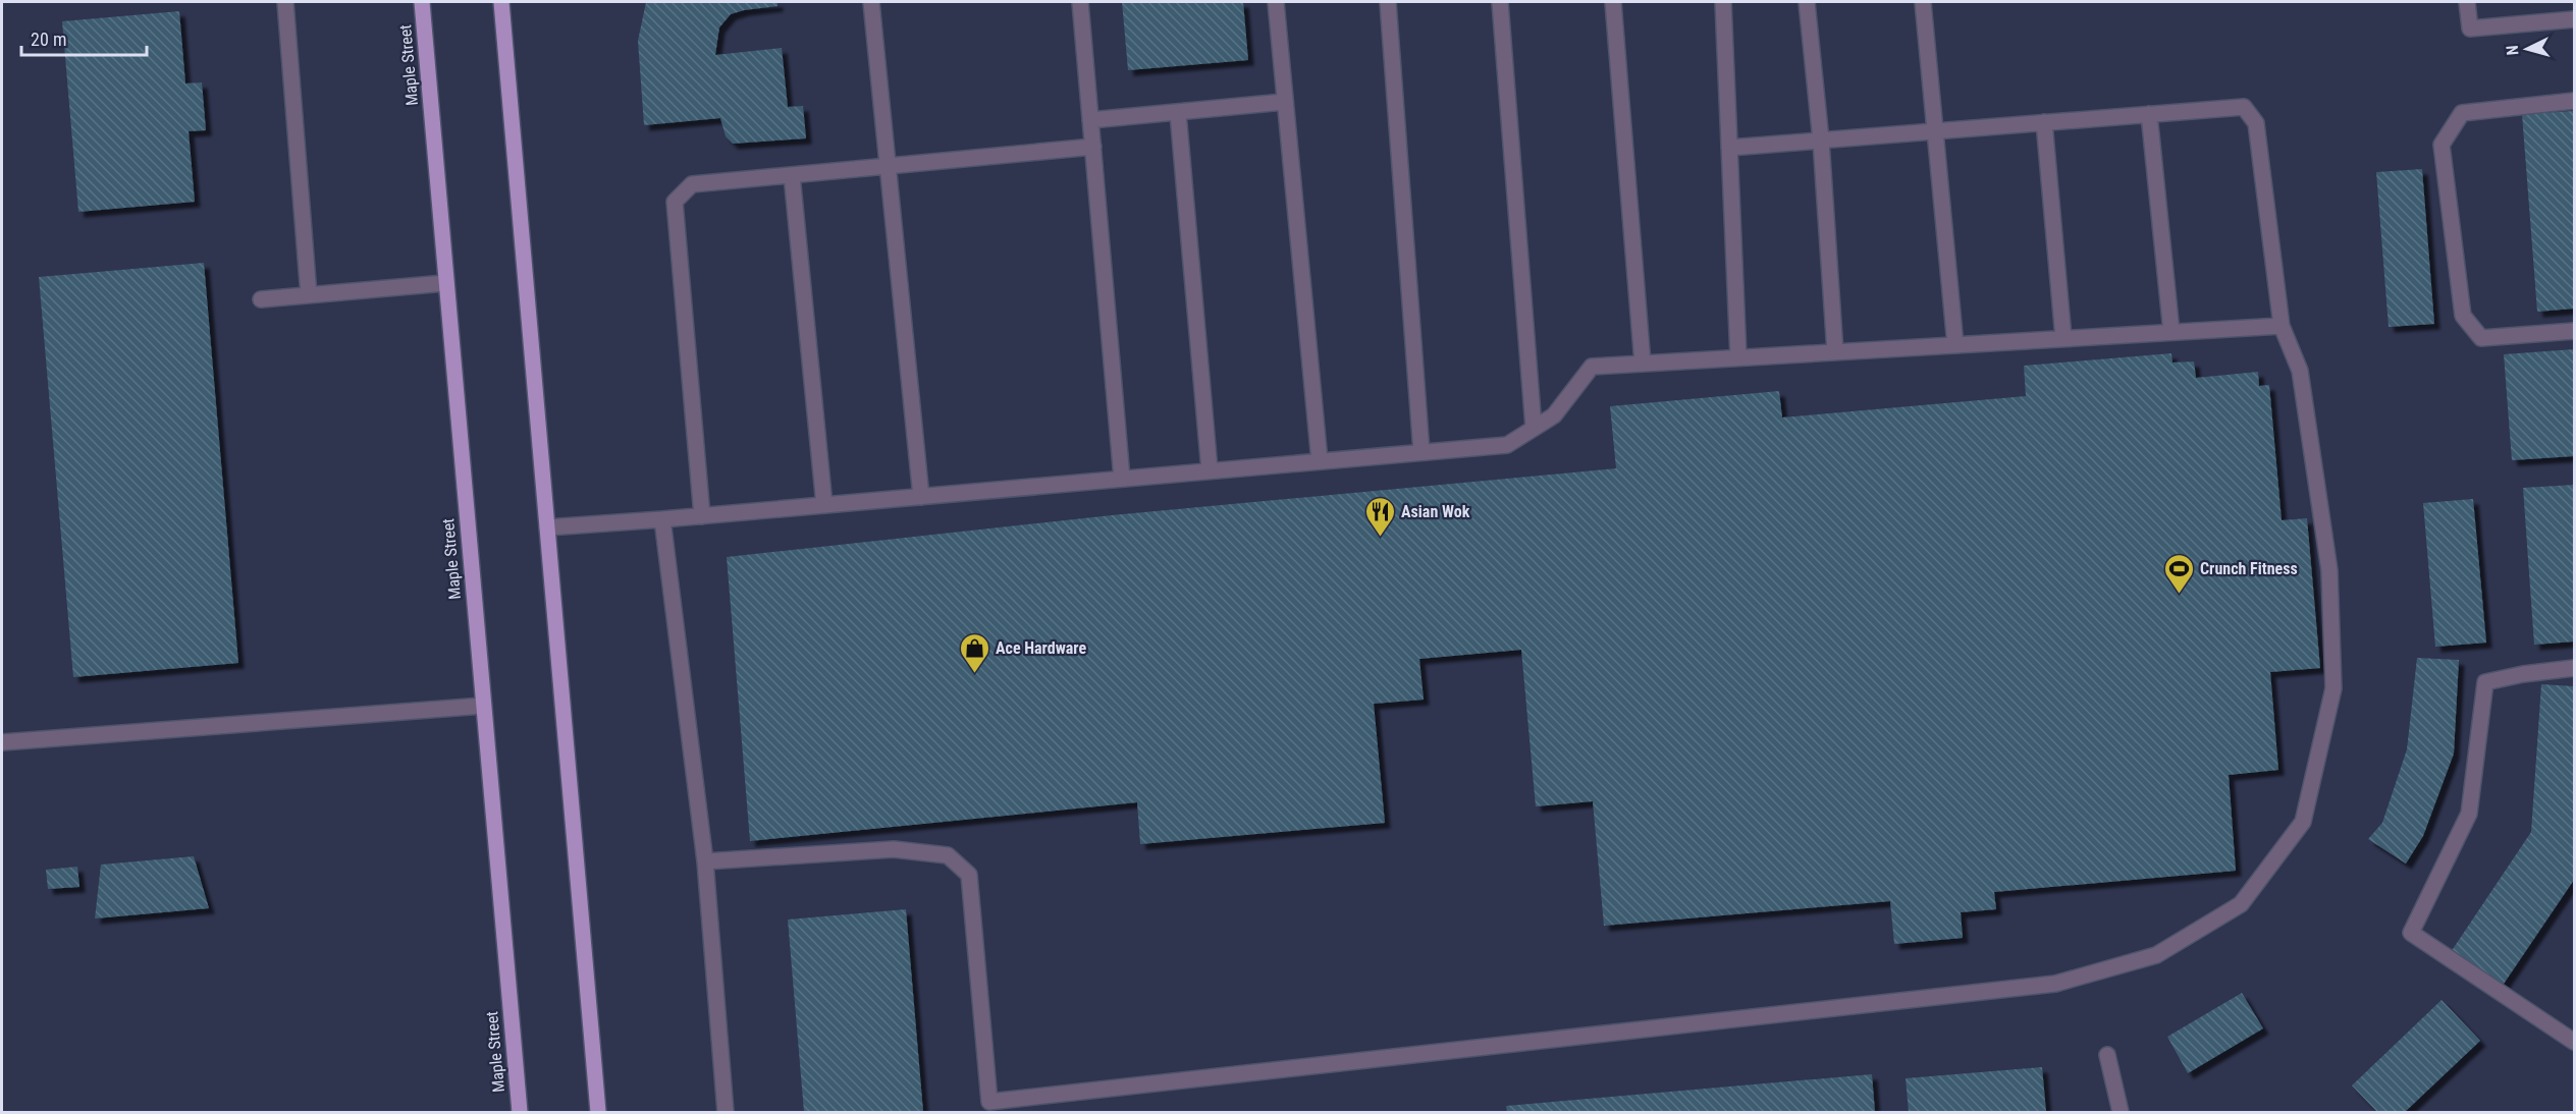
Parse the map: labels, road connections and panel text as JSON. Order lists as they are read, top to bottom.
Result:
{
  "streets": {
    "main road": ["Maple Street"]
  },
  "places": {
    "restaurant": ["Asian Wok"],
    "sports": ["Crunch Fitness"],
    "shop": ["Ace Hardware"]
  },
  "scale_bar": "20 m",
  "north": "left"
}
